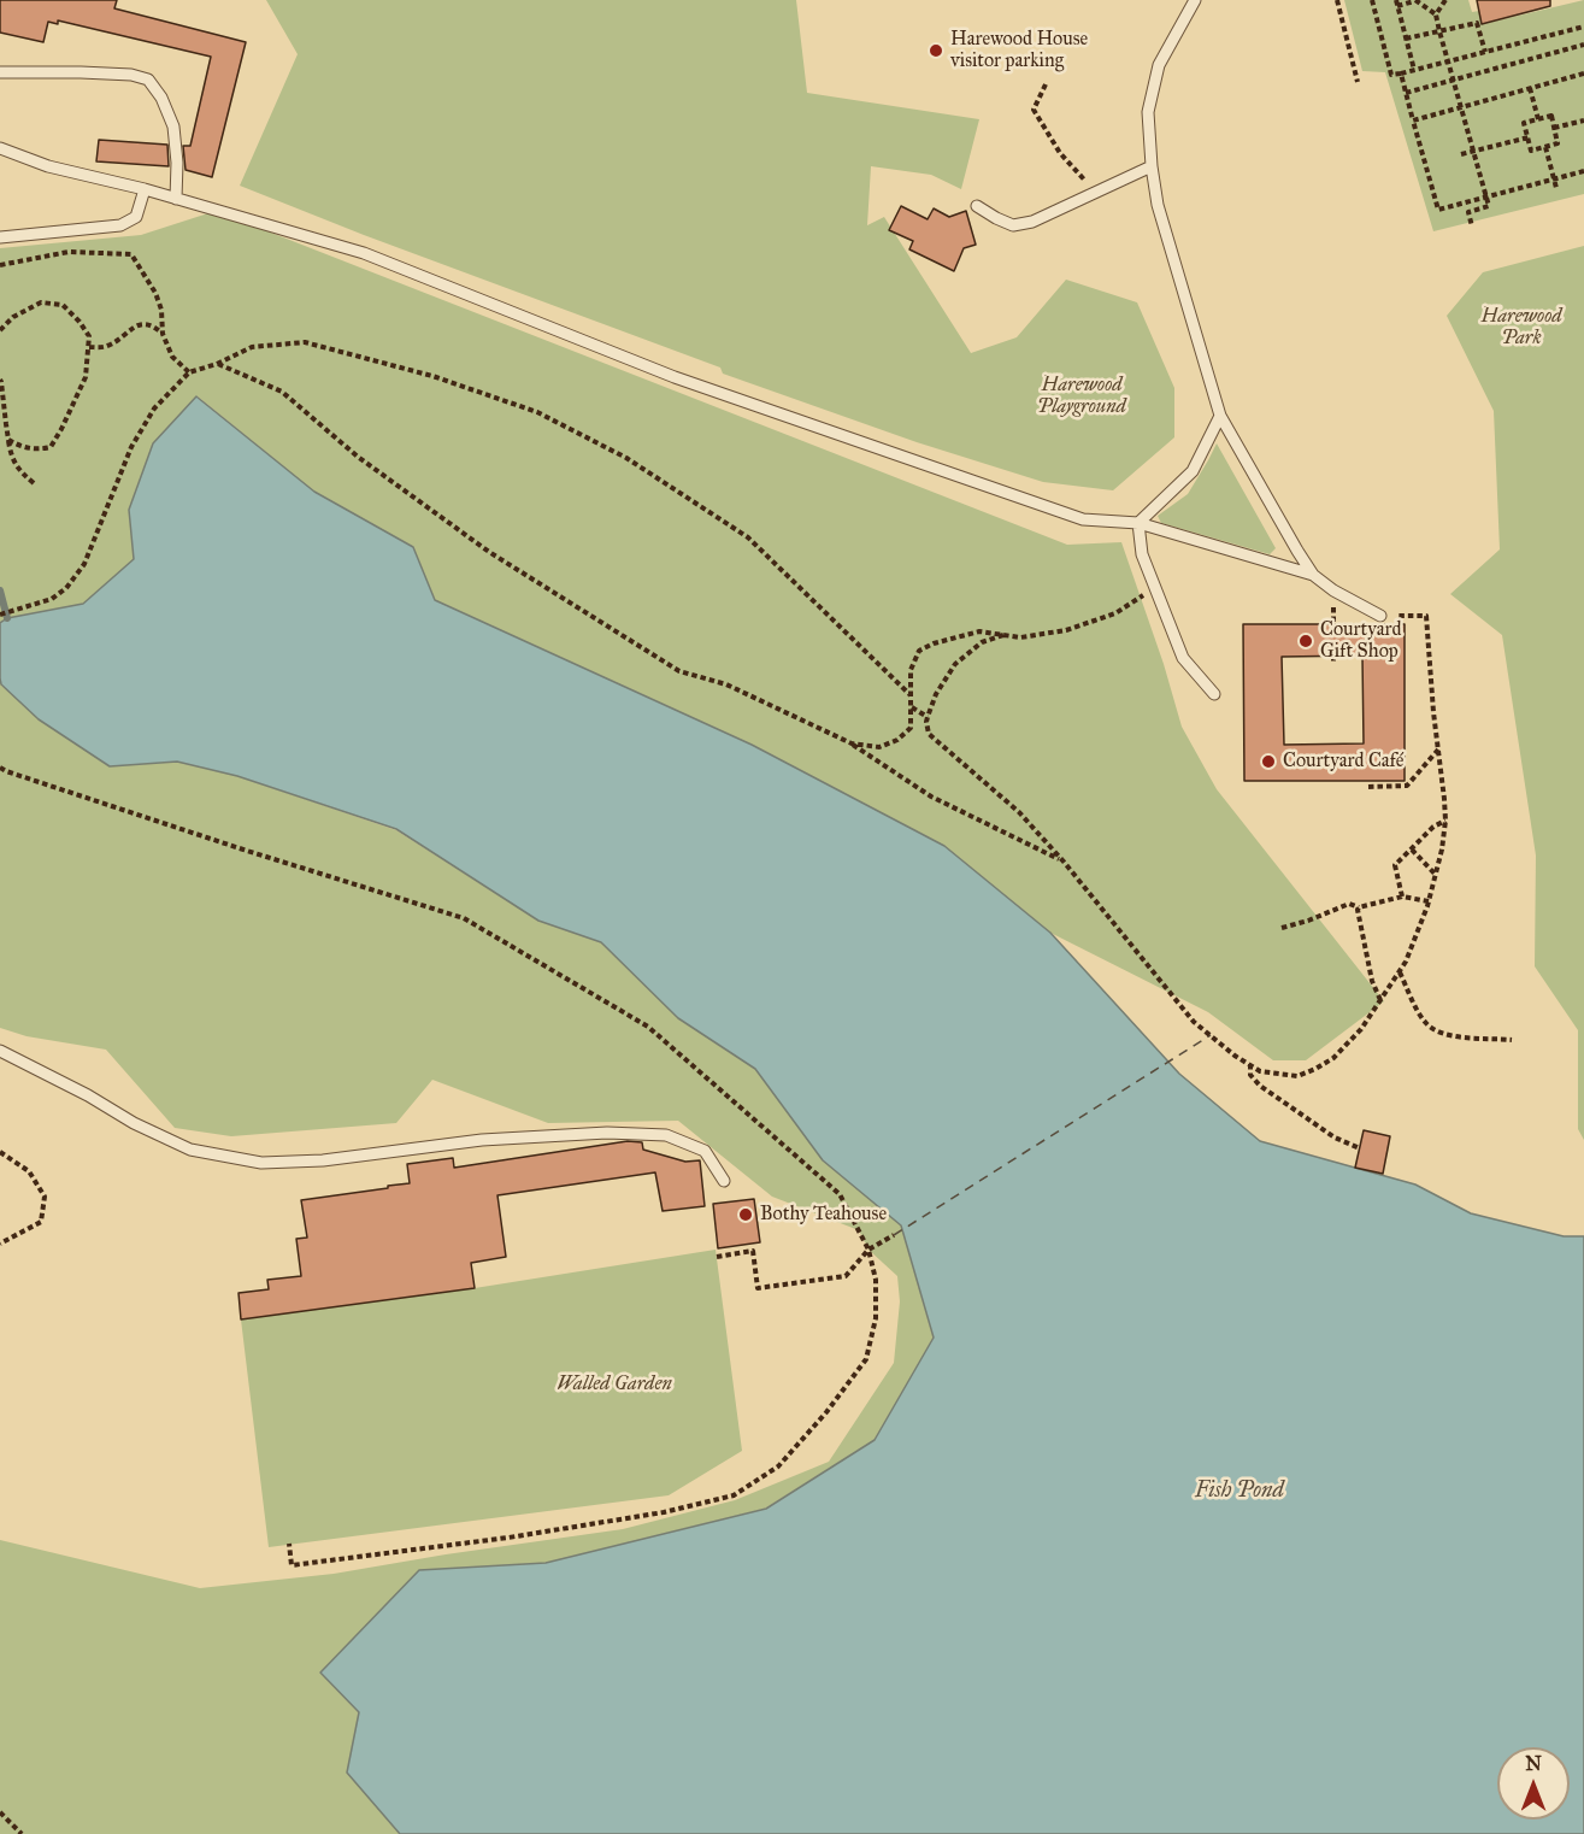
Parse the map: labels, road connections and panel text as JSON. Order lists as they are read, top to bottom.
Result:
{
  "water": ["Fish Pond"],
  "parks": ["Harewood Park", "Harewood Playground", "Walled Garden"],
  "places": [
    "Harewood House visitor parking",
    "Courtyard Gift Shop",
    "Courtyard Café",
    "Bothy Teahouse"
  ],
  "north": "top"
}
